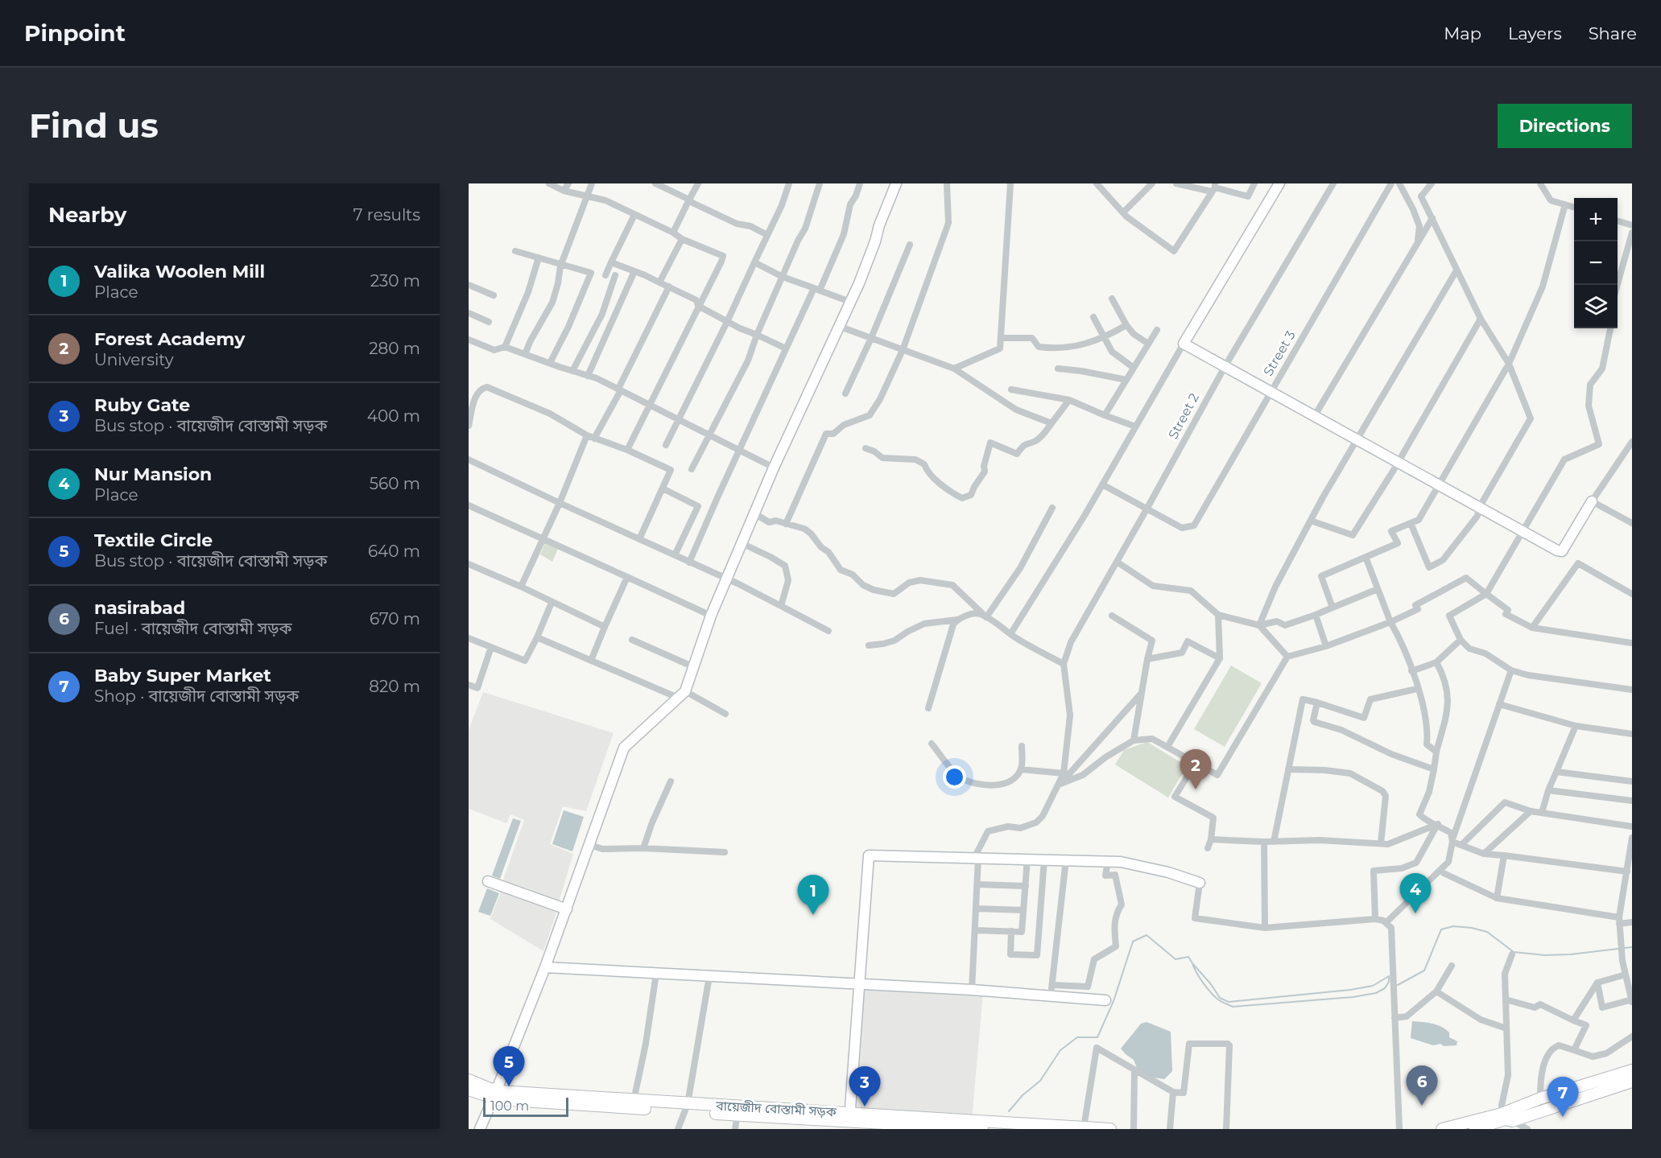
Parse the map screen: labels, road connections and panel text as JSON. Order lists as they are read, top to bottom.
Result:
{
  "streets": {
    "main road": ["বায়েজীদ বোস্তামী সড়ক"],
    "street": ["Street 3", "Street 2"]
  },
  "crossings": [
    ["Street 3", "Street 2"]
  ],
  "scale_bar": "100 m",
  "page": {
    "header": "Pinpoint",
    "nav": ["Map", "Layers", "Share"],
    "buttons": "Directions",
    "title": "Find us",
    "heading": ["Nearby", "7 results"],
    "map_buttons": ["+", "−"],
    "list": [
      {
        "mark": "1",
        "name": "Valika Woolen Mill",
        "note": "Place",
        "value": "230 m"
      },
      {
        "mark": "2",
        "name": "Forest Academy",
        "note": "University",
        "value": "280 m"
      },
      {
        "mark": "3",
        "name": "Ruby Gate",
        "note": "Bus stop · বায়েজীদ বোস্তামী সড়ক",
        "value": "400 m"
      },
      {
        "mark": "4",
        "name": "Nur Mansion",
        "note": "Place",
        "value": "560 m"
      },
      {
        "mark": "5",
        "name": "Textile Circle",
        "note": "Bus stop · বায়েজীদ বোস্তামী সড়ক",
        "value": "640 m"
      },
      {
        "mark": "6",
        "name": "nasirabad",
        "note": "Fuel · বায়েজীদ বোস্তামী সড়ক",
        "value": "670 m"
      },
      {
        "mark": "7",
        "name": "Baby Super Market",
        "note": "Shop · বায়েজীদ বোস্তামী সড়ক",
        "value": "820 m"
      }
    ],
    "pins": [
      "2",
      "4",
      "1",
      "5",
      "6",
      "3",
      "7"
    ],
    "scale": "100 m"
  }
}
